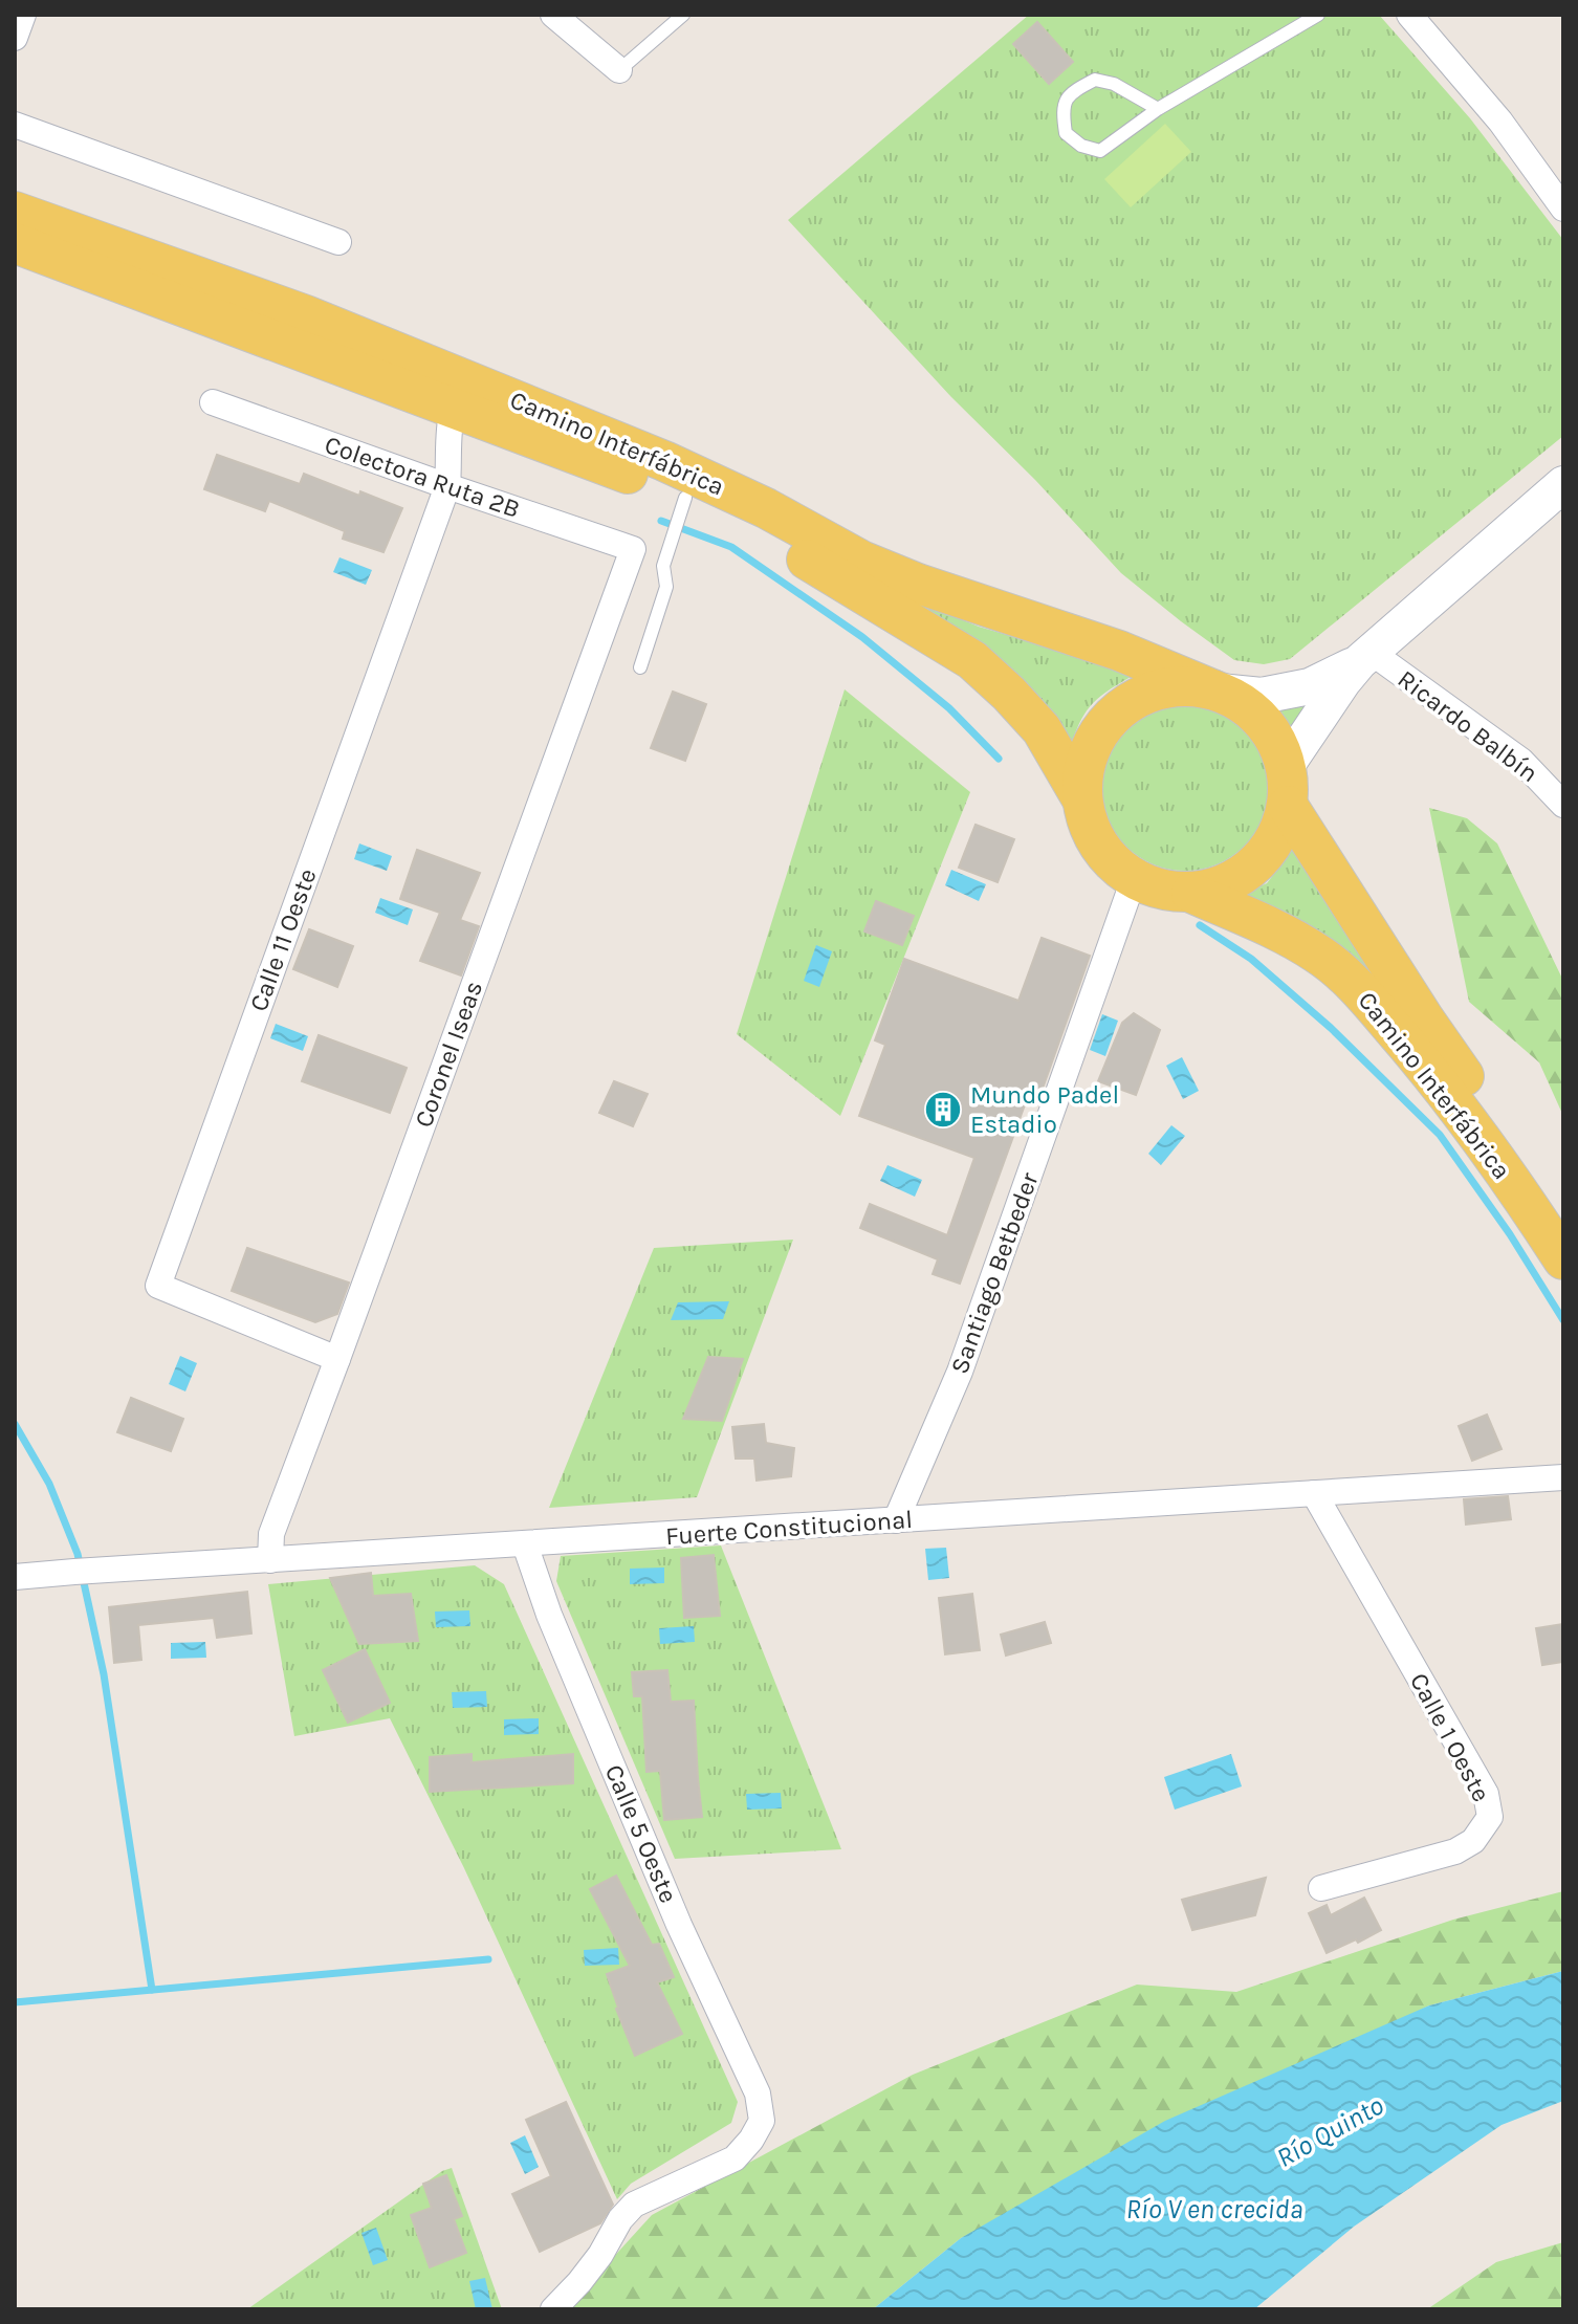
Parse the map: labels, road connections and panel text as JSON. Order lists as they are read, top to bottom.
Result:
{
  "streets": {
    "main road": ["Camino Interfábrica"],
    "street": [
      "Colectora Ruta 2B",
      "Ricardo Balbín",
      "Calle 11 Oeste",
      "Coronel Iseas",
      "Santiago Betbeder",
      "Fuerte Constitucional",
      "Calle 1 Oeste",
      "Calle 5 Oeste"
    ]
  },
  "crossings": [
    ["Camino Interfábrica", "Calle 11 Oeste"],
    ["Camino Interfábrica", "Santiago Betbeder"],
    ["Colectora Ruta 2B", "Calle 11 Oeste"],
    ["Colectora Ruta 2B", "Coronel Iseas"],
    ["Calle 11 Oeste", "Coronel Iseas"],
    ["Coronel Iseas", "Fuerte Constitucional"],
    ["Santiago Betbeder", "Fuerte Constitucional"],
    ["Fuerte Constitucional", "Calle 1 Oeste"],
    ["Fuerte Constitucional", "Calle 5 Oeste"]
  ],
  "water": ["Río Quinto", "Río V en crecida"],
  "places": {
    "building": ["Mundo Padel Estadio"]
  }
}
